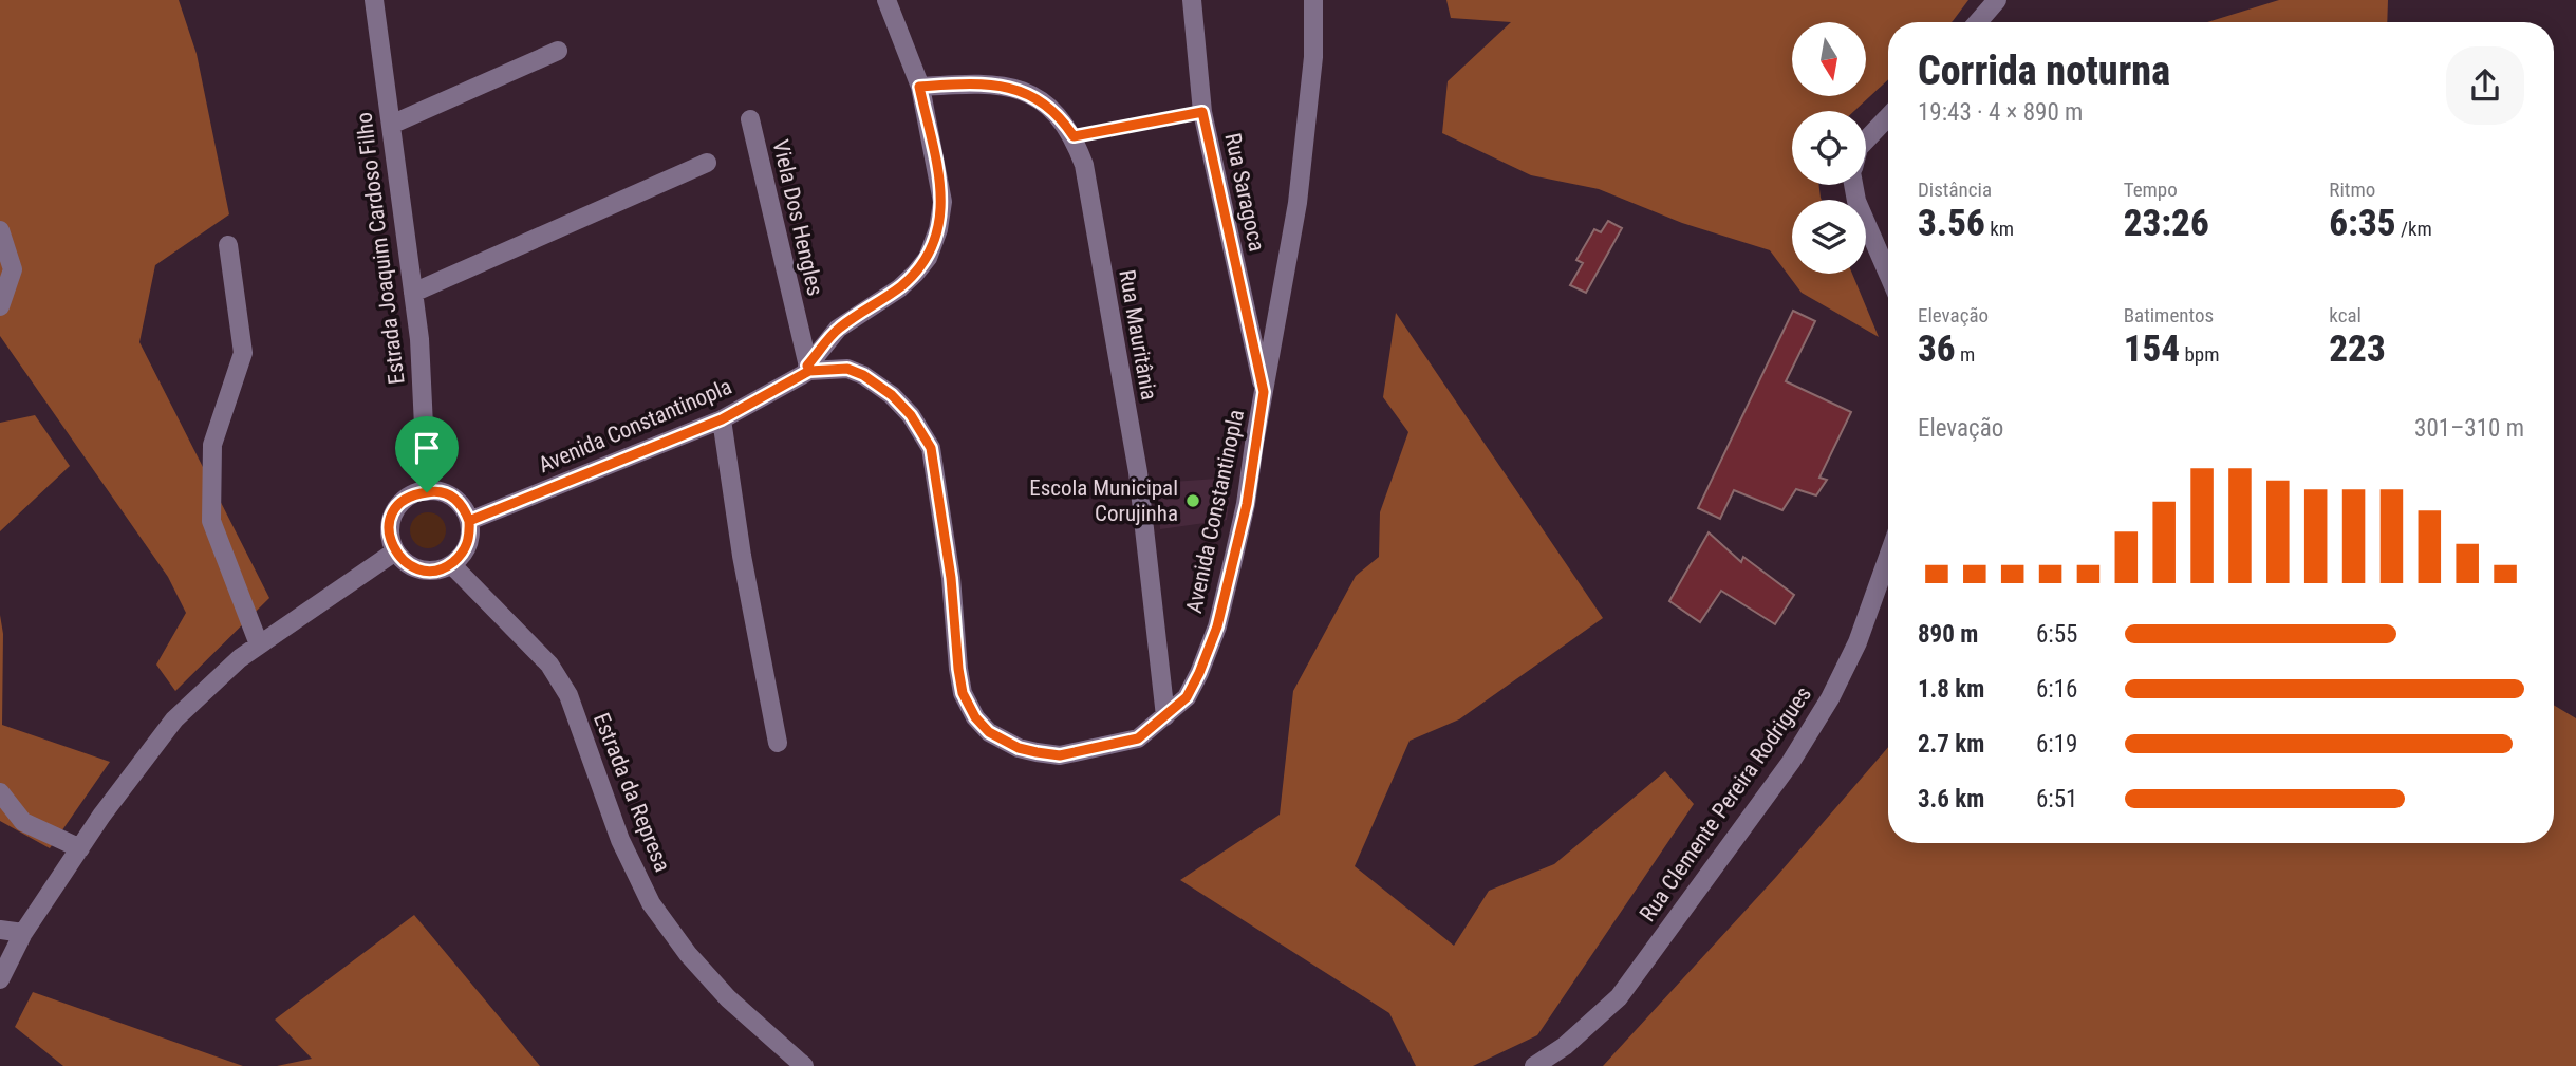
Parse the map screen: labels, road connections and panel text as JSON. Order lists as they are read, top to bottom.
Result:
{
  "streets": {
    "street": [
      "Rua Saragoca",
      "Viela Dos Hengles",
      "Estrada Joaquim Cardoso Filho",
      "Rua Mauritânia",
      "Avenida Constantinopla",
      "Estrada da Represa",
      "Rua Clemente Pereira Rodrigues"
    ]
  },
  "crossings": [
    ["Rua Saragoca", "Avenida Constantinopla"],
    ["Viela Dos Hengles", "Avenida Constantinopla"],
    ["Estrada Joaquim Cardoso Filho", "Avenida Constantinopla"],
    ["Estrada Joaquim Cardoso Filho", "Estrada da Represa"],
    ["Rua Mauritânia", "Avenida Constantinopla"],
    ["Avenida Constantinopla", "Estrada da Represa"]
  ],
  "places": ["Escola Municipal Corujinha"],
  "north": "bottom",
  "page": {
    "heading": ["Corrida noturna", "19:43 · 4 × 890 m"],
    "stats": [
      ["Distância", "3.56 km"],
      ["Tempo", "23:26"],
      ["Ritmo", "6:35 /km"],
      ["Elevação", "36 m"],
      ["Batimentos", "154 bpm"],
      ["kcal", "223"]
    ],
    "chart": ["Elevação", "301–310 m"],
    "list": [
      {
        "name": "890 m",
        "note": "6:55"
      },
      {
        "name": "1.8 km",
        "note": "6:16"
      },
      {
        "name": "2.7 km",
        "note": "6:19"
      },
      {
        "name": "3.6 km",
        "note": "6:51"
      }
    ]
  }
}
